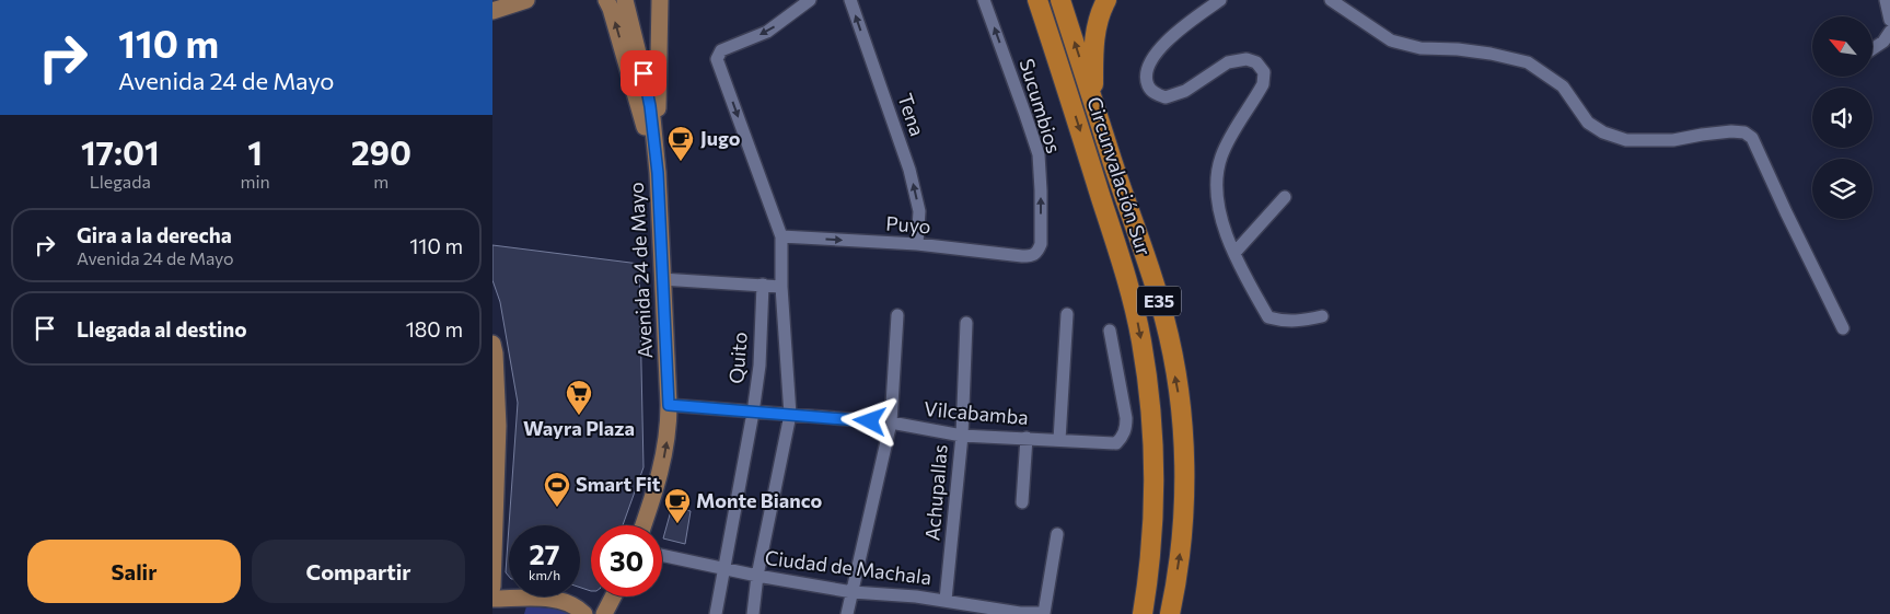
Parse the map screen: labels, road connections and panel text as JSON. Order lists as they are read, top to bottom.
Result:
{
  "streets": {
    "highway": ["Circunvalación Sur", "E35"],
    "main road": ["Avenida 24 de Mayo"],
    "street": [
      "Sucumbios",
      "Tena",
      "Puyo",
      "Quito",
      "Vilcabamba",
      "Achupallas",
      "Ciudad de Machala"
    ]
  },
  "crossings": [
    ["Sucumbios", "Puyo"],
    ["Tena", "Puyo"],
    ["Avenida 24 de Mayo", "Vilcabamba"],
    ["Quito", "Vilcabamba"],
    ["Quito", "Ciudad de Machala"],
    ["Vilcabamba", "Achupallas"],
    ["Achupallas", "Ciudad de Machala"]
  ],
  "one_way": ["Sucumbios", "Tena", "Puyo"],
  "places": {
    "cafe": ["Jugo", "Monte Bianco"],
    "supermarket": ["Wayra Plaza"],
    "sports": ["Smart Fit"]
  },
  "north": "top left",
  "page": {
    "turn": ["110 m", "Avenida 24 de Mayo"],
    "eta": [
      "17:01",
      "Llegada",
      "1",
      "min",
      "290",
      "m"
    ],
    "list": [
      {
        "name": "Gira a la derecha",
        "note": "Avenida 24 de Mayo",
        "value": "110 m"
      },
      {
        "name": "Llegada al destino",
        "value": "180 m"
      }
    ],
    "speed": "27 km/h",
    "limit": "30",
    "buttons": ["Salir", "Compartir"]
  }
}
